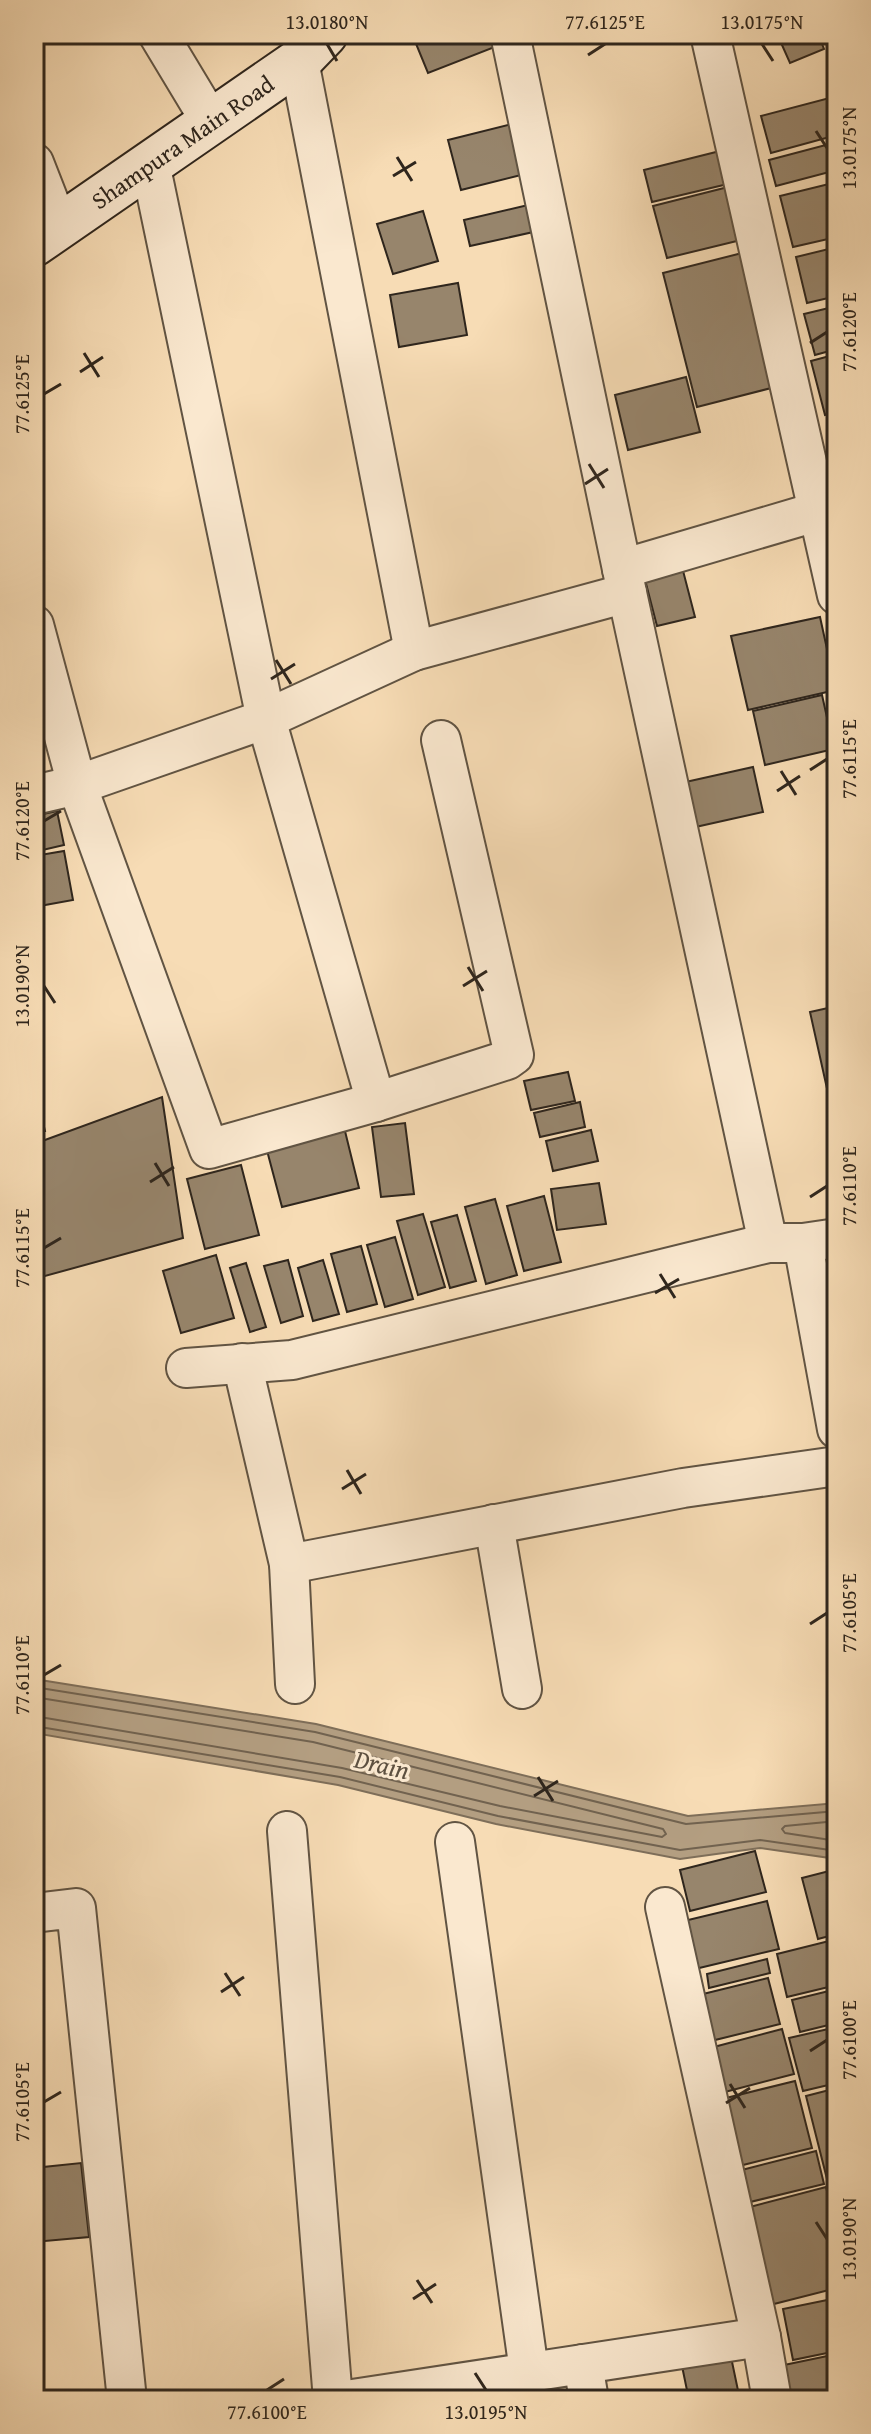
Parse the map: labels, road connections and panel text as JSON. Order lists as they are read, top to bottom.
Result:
{
  "streets": {
    "street": ["Shampura Main Road"]
  },
  "water": ["Drain"],
  "coordinates": [
    "13.0180°N",
    "77.6125°E",
    "13.0175°N",
    "77.6120°E",
    "77.6115°E",
    "13.0190°N",
    "77.6110°E",
    "77.6105°E",
    "77.6100°E",
    "13.0195°N"
  ]
}
